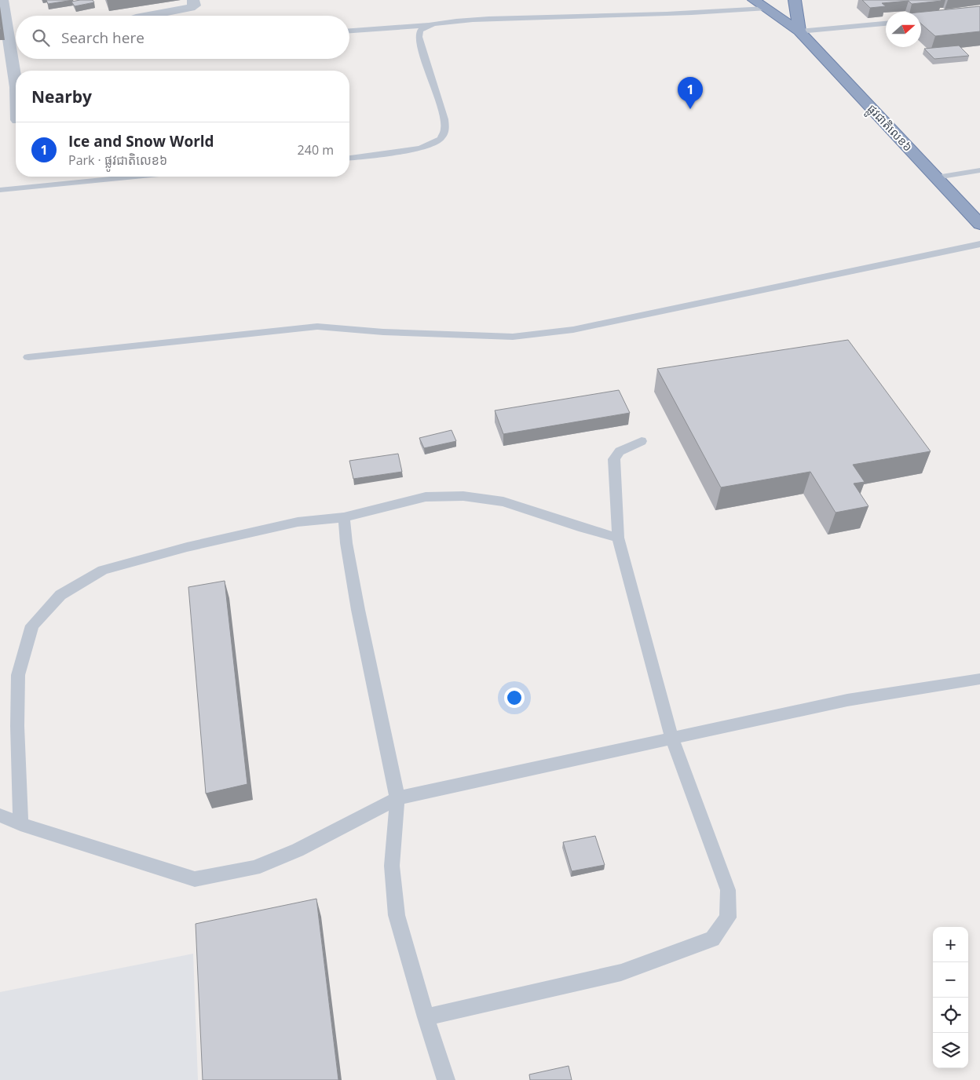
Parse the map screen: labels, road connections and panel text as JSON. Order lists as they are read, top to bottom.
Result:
{
  "streets": {
    "highway": ["ផ្លូវជាតិលេខ៦"]
  },
  "north": "right",
  "page": {
    "search": "Search here",
    "heading": "Nearby",
    "pins": "1",
    "list": [
      {
        "mark": "1",
        "name": "Ice and Snow World",
        "note": "Park · ផ្លូវជាតិលេខ៦",
        "value": "240 m"
      }
    ],
    "map_buttons": ["+", "−"]
  }
}
